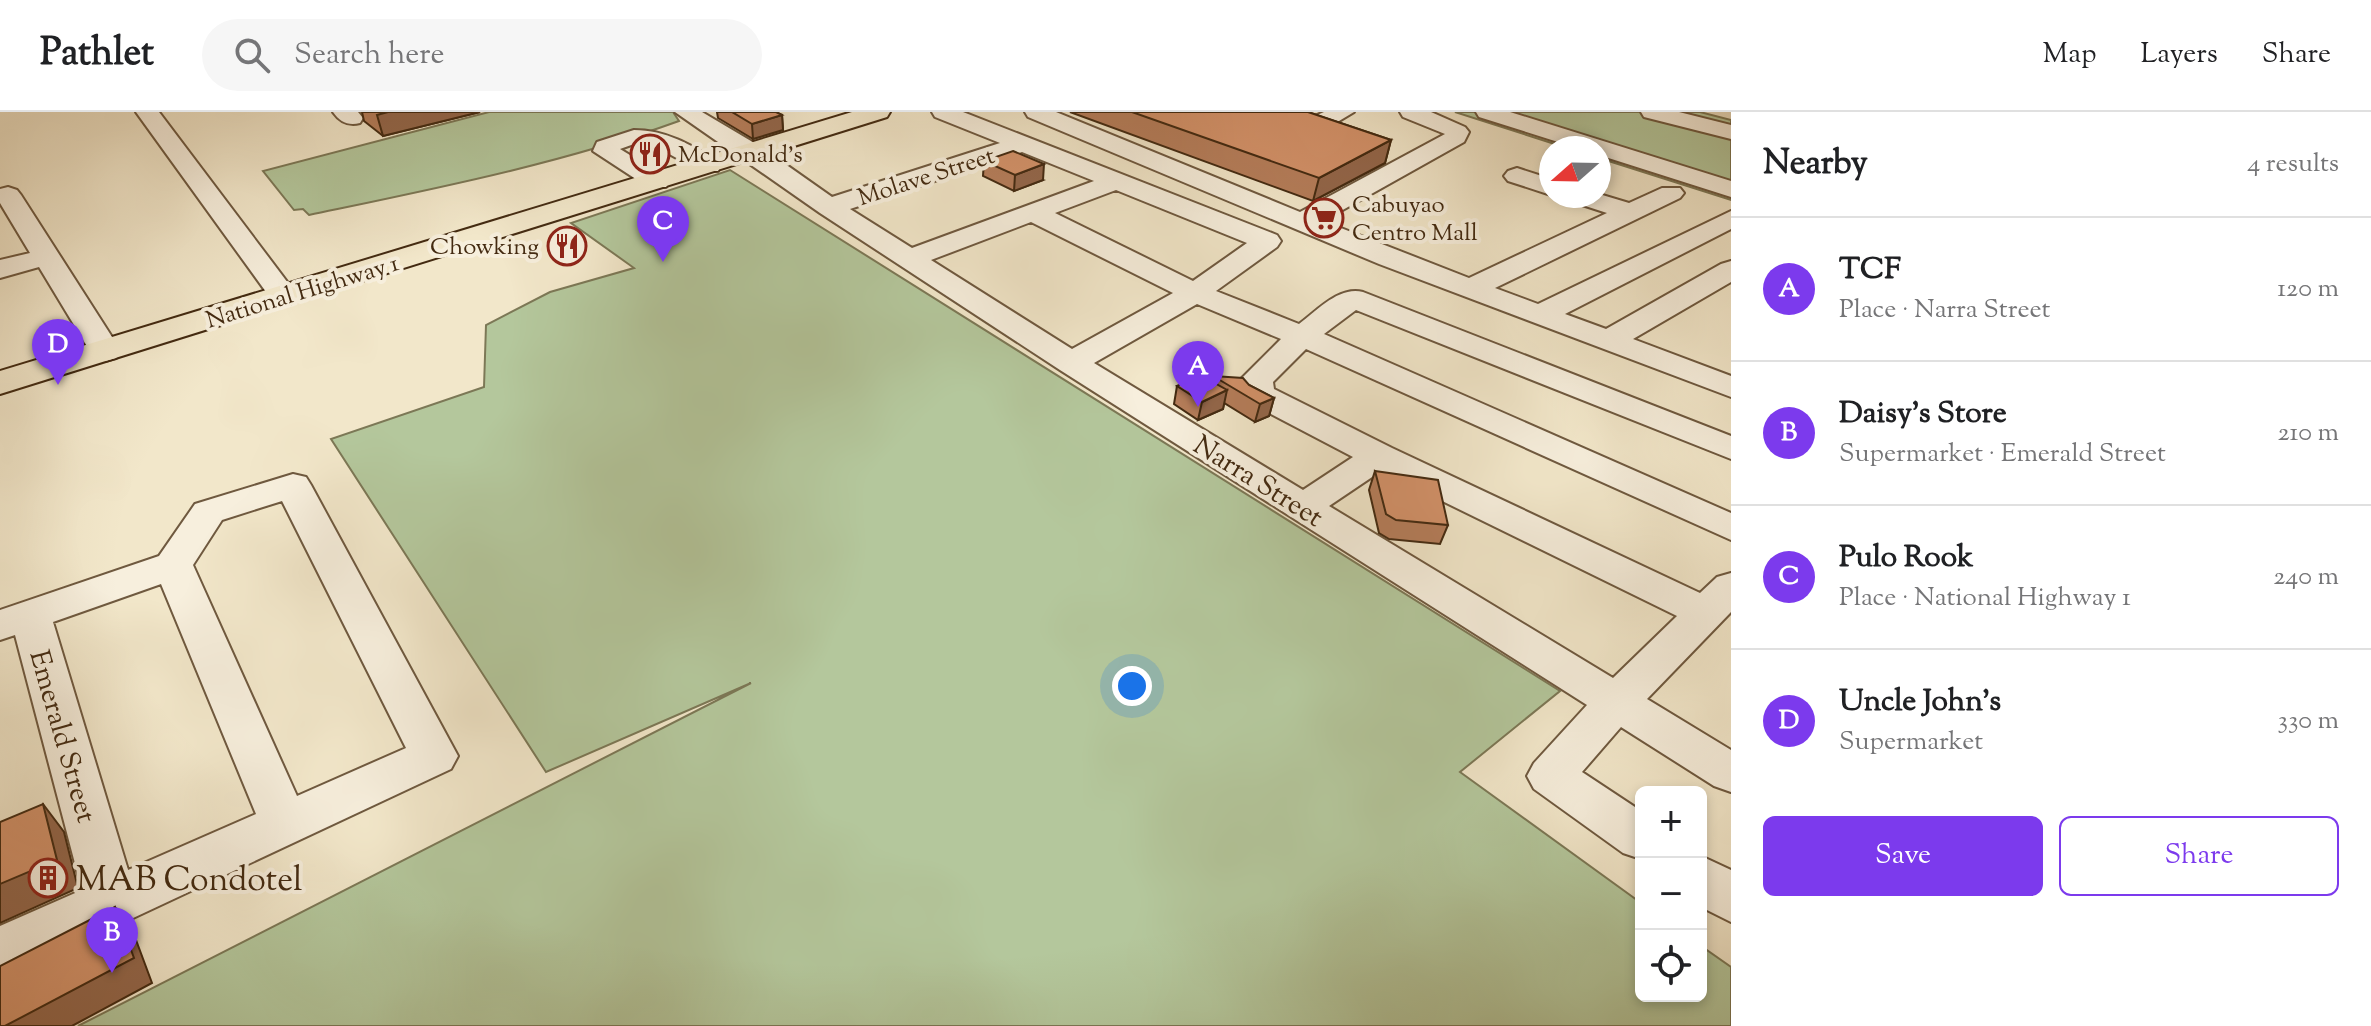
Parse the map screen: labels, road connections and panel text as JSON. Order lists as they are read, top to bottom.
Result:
{
  "streets": {
    "highway": ["National Highway 1"],
    "street": ["Molave Street", "Narra Street", "Emerald Street"]
  },
  "crossings": [
    ["Molave Street", "Narra Street"],
    ["National Highway 1", "Narra Street"]
  ],
  "places": {
    "restaurant": ["McDonald's", "Chowking"],
    "supermarket": ["Cabuyao Centro Mall"],
    "building": ["MAB Condotel"]
  },
  "north": "left",
  "page": {
    "header": "Pathlet",
    "search": "Search here",
    "nav": ["Map", "Layers", "Share"],
    "heading": ["Nearby", "4 results"],
    "pins": [
      "C",
      "D",
      "A",
      "B"
    ],
    "list": [
      {
        "mark": "A",
        "name": "TCF",
        "note": "Place · Narra Street",
        "value": "120 m"
      },
      {
        "mark": "B",
        "name": "Daisy's Store",
        "note": "Supermarket · Emerald Street",
        "value": "210 m"
      },
      {
        "mark": "C",
        "name": "Pulo Rook",
        "note": "Place · National Highway 1",
        "value": "240 m"
      },
      {
        "mark": "D",
        "name": "Uncle John's",
        "note": "Supermarket",
        "value": "330 m"
      }
    ],
    "map_buttons": ["+", "−"],
    "buttons": ["Save", "Share"]
  }
}
